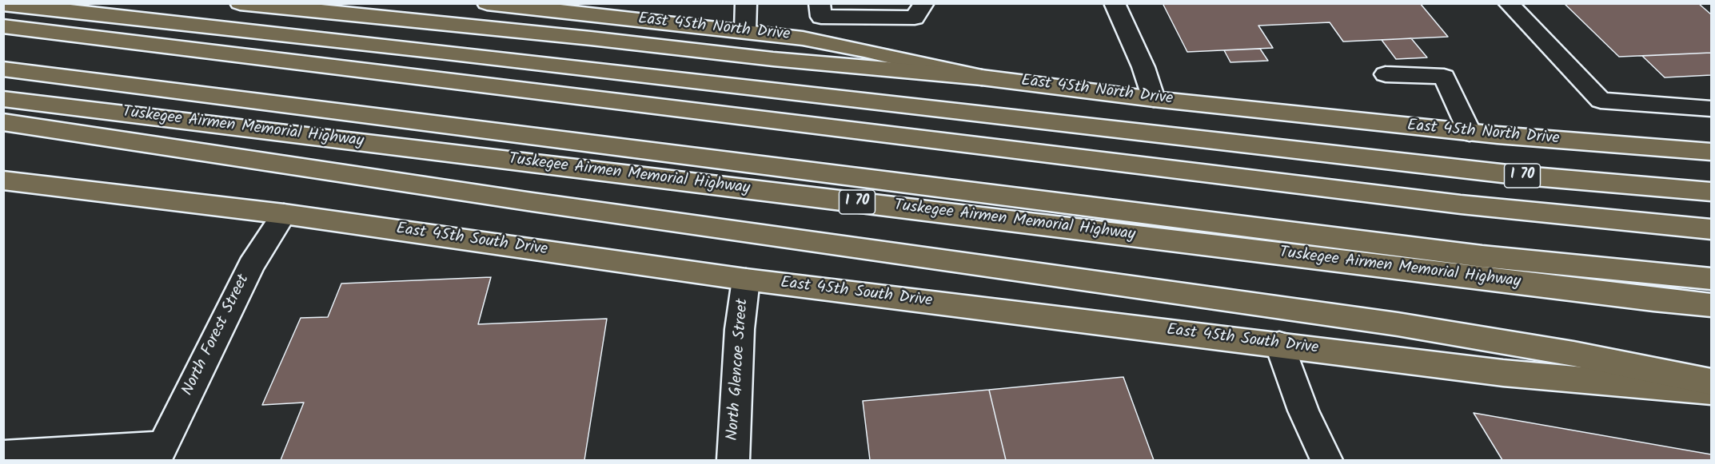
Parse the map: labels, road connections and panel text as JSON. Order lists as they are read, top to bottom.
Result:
{
  "streets": {
    "main road": [
      "East 45th North Drive",
      "Tuskegee Airmen Memorial Highway",
      "I 70",
      "East 45th South Drive"
    ],
    "street": ["North Forest Street", "North Glencoe Street"]
  },
  "crossings": [
    ["East 45th South Drive", "North Forest Street"],
    ["East 45th South Drive", "North Glencoe Street"]
  ]
}
